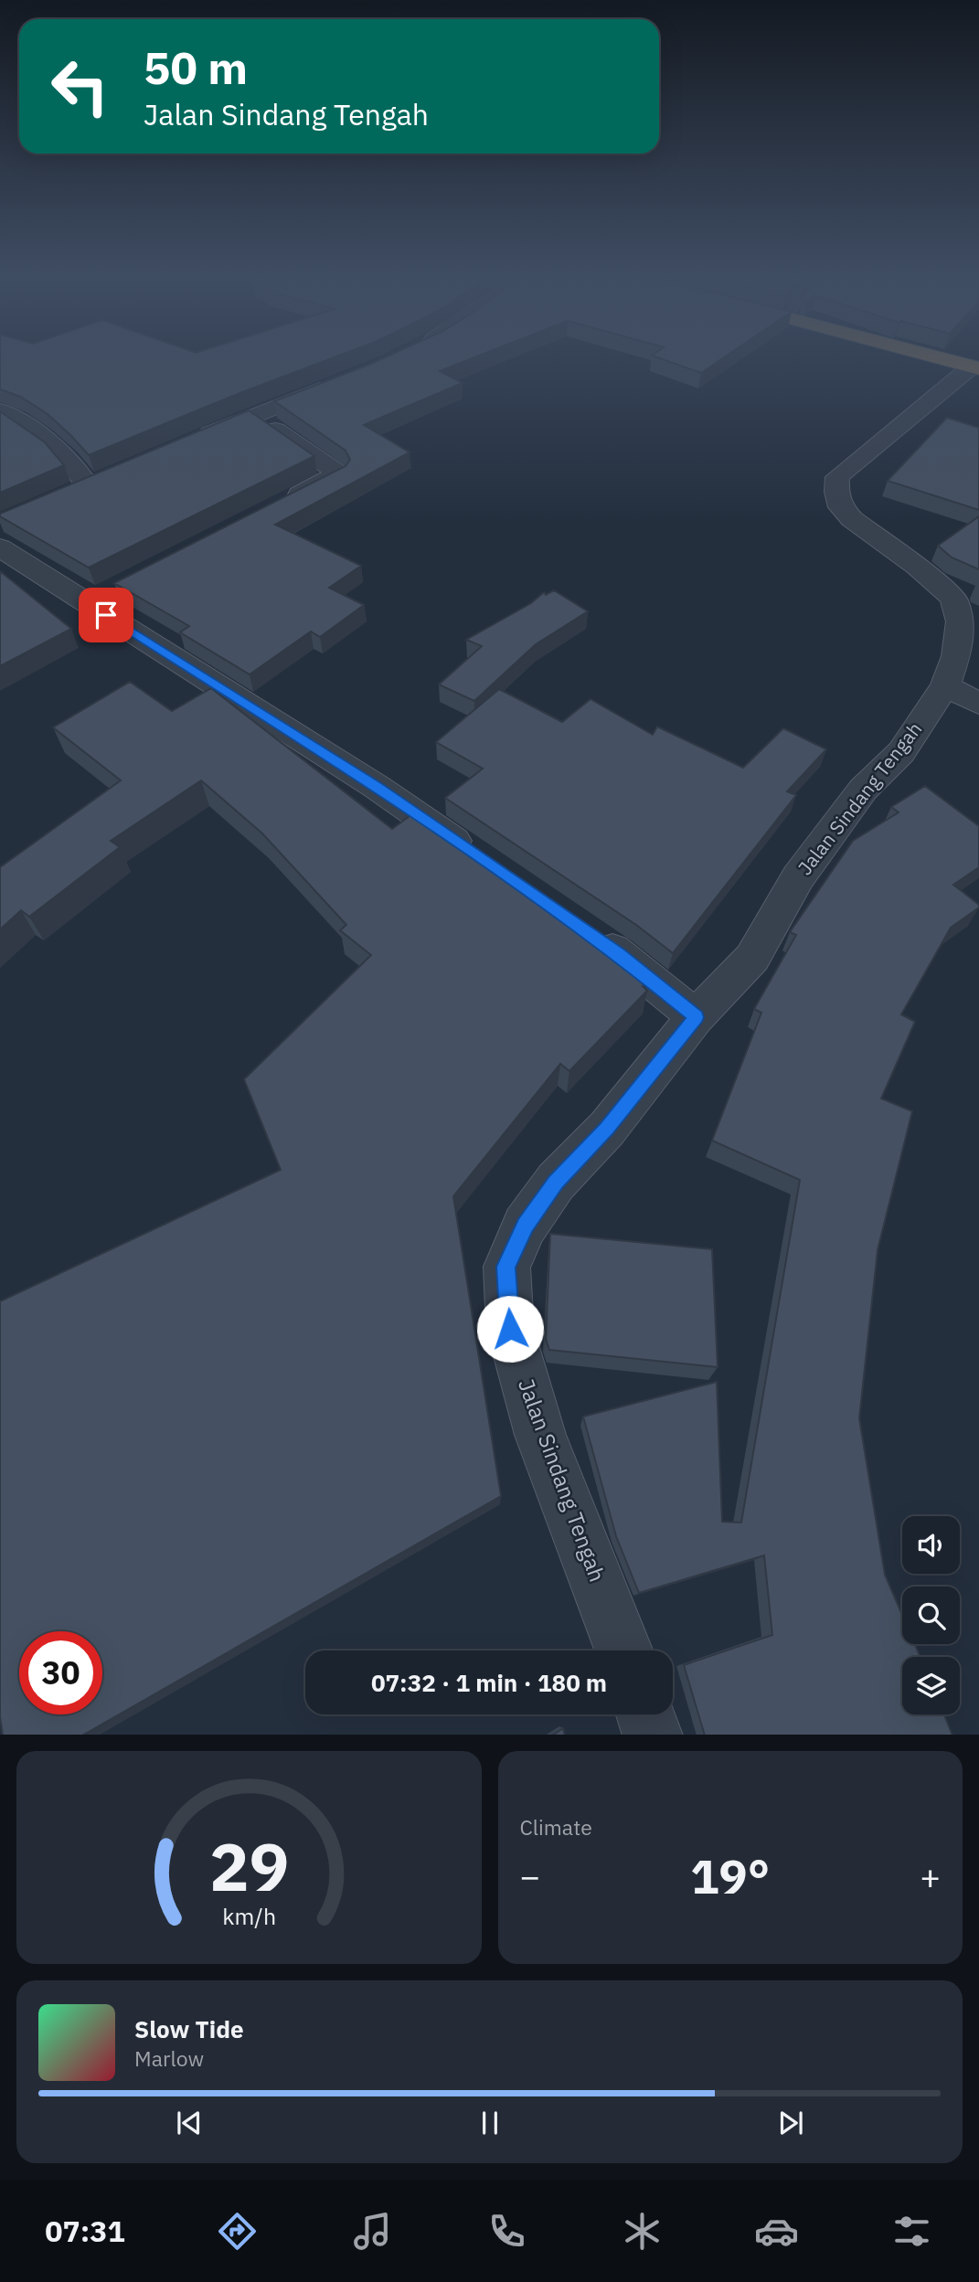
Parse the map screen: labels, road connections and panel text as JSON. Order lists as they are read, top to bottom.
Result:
{
  "streets": {
    "street": ["Jalan Sindang Tengah"]
  },
  "page": {
    "turn": ["50 m", "Jalan Sindang Tengah"],
    "limit": "30",
    "trip": "07:32 · 1 min · 180 m",
    "tile": "Climate",
    "heat": ["−", "19°", "+"],
    "song": ["Slow Tide", "Marlow"],
    "tabs": "07:31",
    "gauge": ["29", "km/h"]
  }
}
